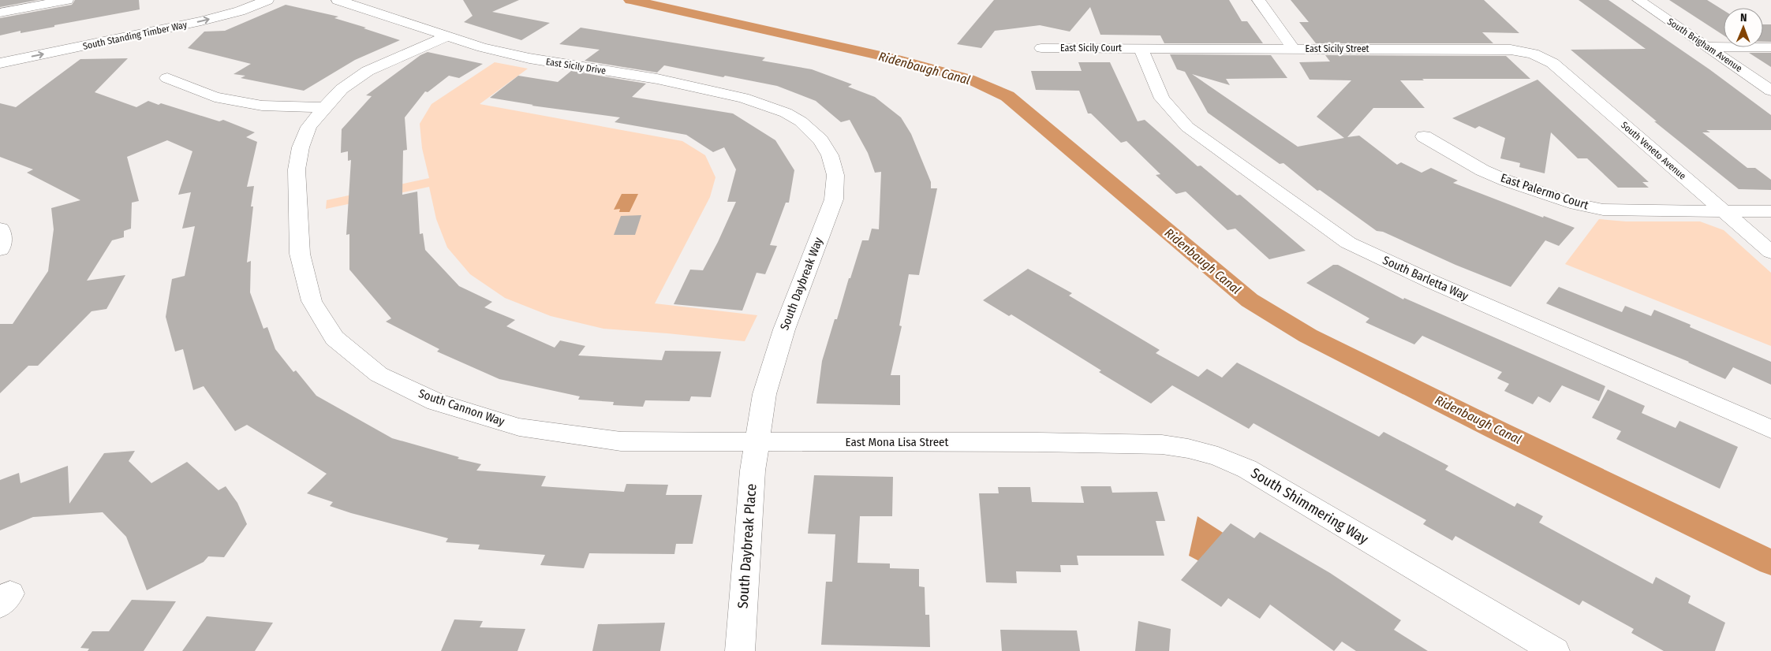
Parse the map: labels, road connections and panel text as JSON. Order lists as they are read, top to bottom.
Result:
{
  "streets": {
    "street": [
      "South Standing Timber Way",
      "South Brigham Avenue",
      "East Sicily Court",
      "East Sicily Street",
      "East Sicily Drive",
      "South Veneto Avenue",
      "East Palermo Court",
      "South Barletta Way",
      "South Daybreak Way",
      "South Cannon Way",
      "East Mona Lisa Street",
      "South Shimmering Way",
      "South Daybreak Place"
    ]
  },
  "crossings": [
    ["East Sicily Court", "East Sicily Street"],
    ["East Sicily Court", "South Barletta Way"],
    ["East Sicily Street", "South Veneto Avenue"],
    ["East Sicily Street", "South Barletta Way"],
    ["East Sicily Drive", "South Daybreak Way"],
    ["East Sicily Drive", "South Cannon Way"],
    ["South Veneto Avenue", "East Palermo Court"],
    ["South Daybreak Way", "South Cannon Way"],
    ["South Daybreak Way", "East Mona Lisa Street"],
    ["South Daybreak Way", "South Daybreak Place"],
    ["South Cannon Way", "East Mona Lisa Street"],
    ["South Cannon Way", "South Daybreak Place"],
    ["East Mona Lisa Street", "South Shimmering Way"],
    ["East Mona Lisa Street", "South Daybreak Place"]
  ],
  "water": ["Ridenbaugh Canal"],
  "north": "top"
}
